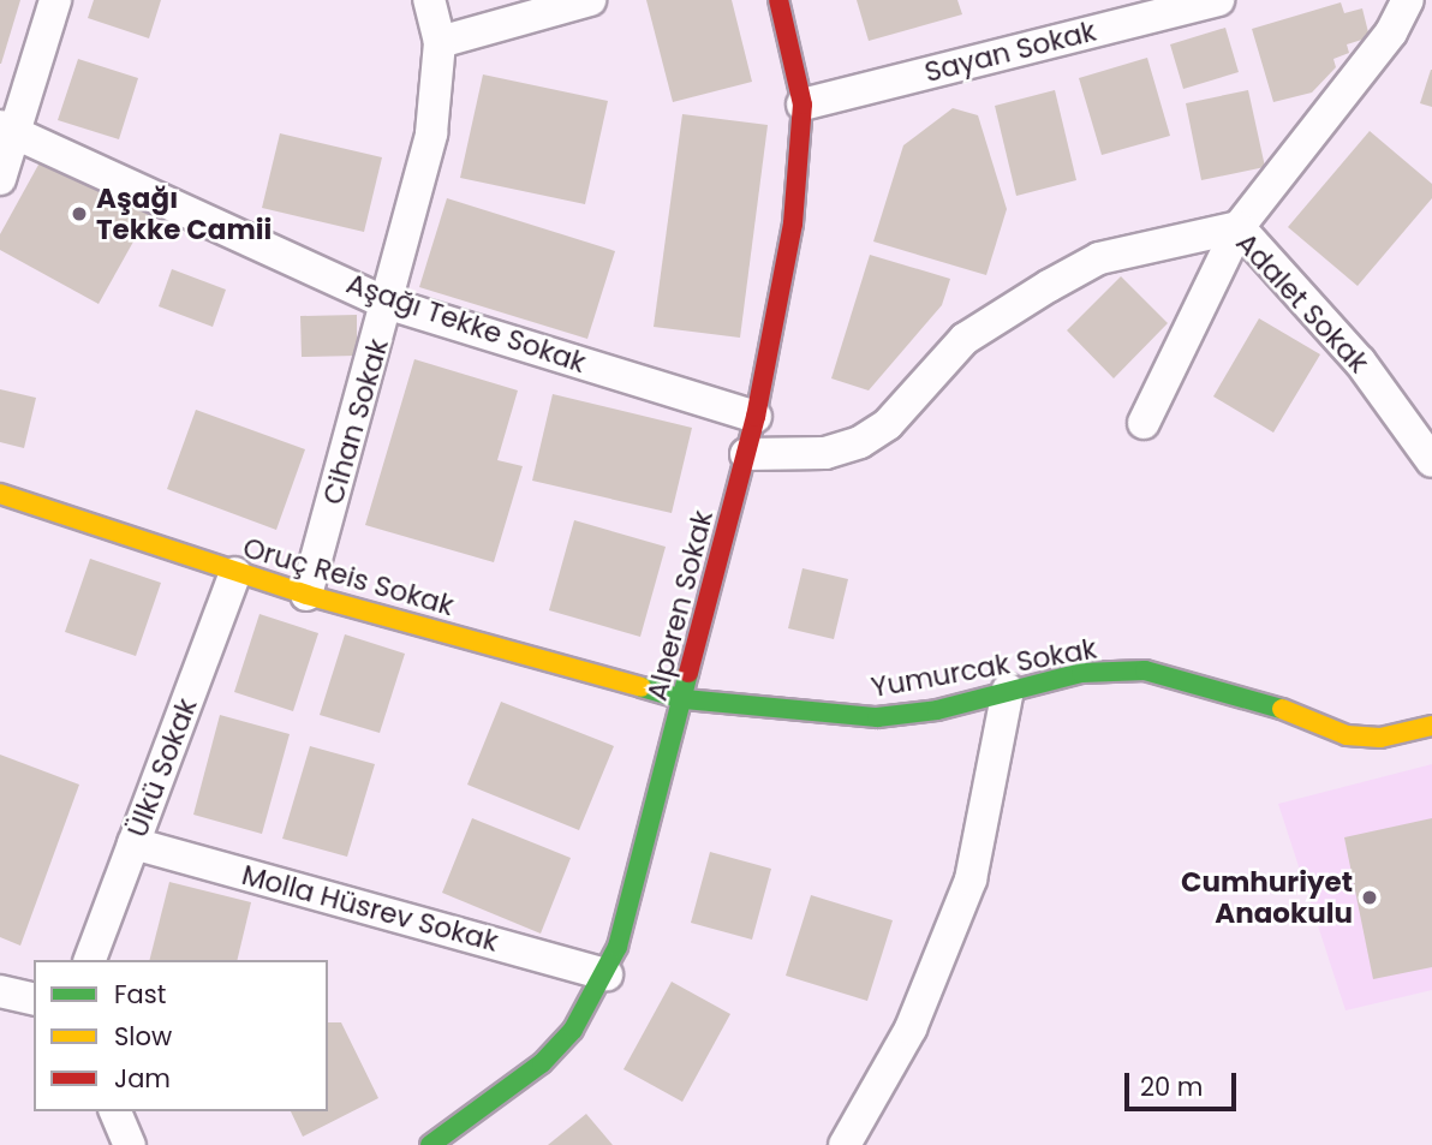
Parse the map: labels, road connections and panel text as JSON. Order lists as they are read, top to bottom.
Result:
{
  "streets": {
    "street": [
      "Sayan Sokak",
      "Adalet Sokak",
      "Aşağı Tekke Sokak",
      "Cihan Sokak",
      "Oruç Reis Sokak",
      "Alperen Sokak",
      "Yumurcak Sokak",
      "Ülkü Sokak",
      "Molla Hüsrev Sokak"
    ]
  },
  "crossings": [
    ["Sayan Sokak", "Alperen Sokak"],
    ["Adalet Sokak", "Alperen Sokak"],
    ["Aşağı Tekke Sokak", "Cihan Sokak"],
    ["Aşağı Tekke Sokak", "Alperen Sokak"],
    ["Cihan Sokak", "Oruç Reis Sokak"],
    ["Oruç Reis Sokak", "Alperen Sokak"],
    ["Oruç Reis Sokak", "Yumurcak Sokak"],
    ["Oruç Reis Sokak", "Ülkü Sokak"],
    ["Alperen Sokak", "Yumurcak Sokak"],
    ["Alperen Sokak", "Molla Hüsrev Sokak"],
    ["Ülkü Sokak", "Molla Hüsrev Sokak"]
  ],
  "places": ["Aşağı Tekke Camii", "Cumhuriyet Anaokulu"],
  "legend": ["Fast", "Slow", "Jam"],
  "scale_bar": "20 m"
}
